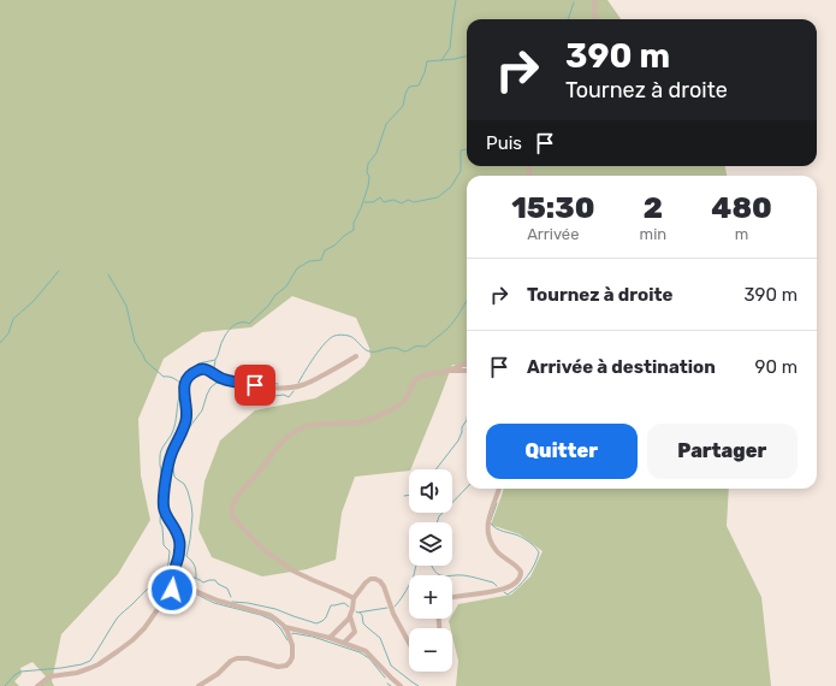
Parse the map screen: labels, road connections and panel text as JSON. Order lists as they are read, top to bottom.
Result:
{
  "page": {
    "turn": ["390 m", "Tournez à droite"],
    "then": "Puis",
    "eta": [
      "15:30",
      "Arrivée",
      "2",
      "min",
      "480",
      "m"
    ],
    "list": [
      {
        "name": "Tournez à droite",
        "value": "390 m"
      },
      {
        "name": "Arrivée à destination",
        "value": "90 m"
      }
    ],
    "buttons": ["Quitter", "Partager"],
    "map_buttons": ["+", "−"]
  }
}
